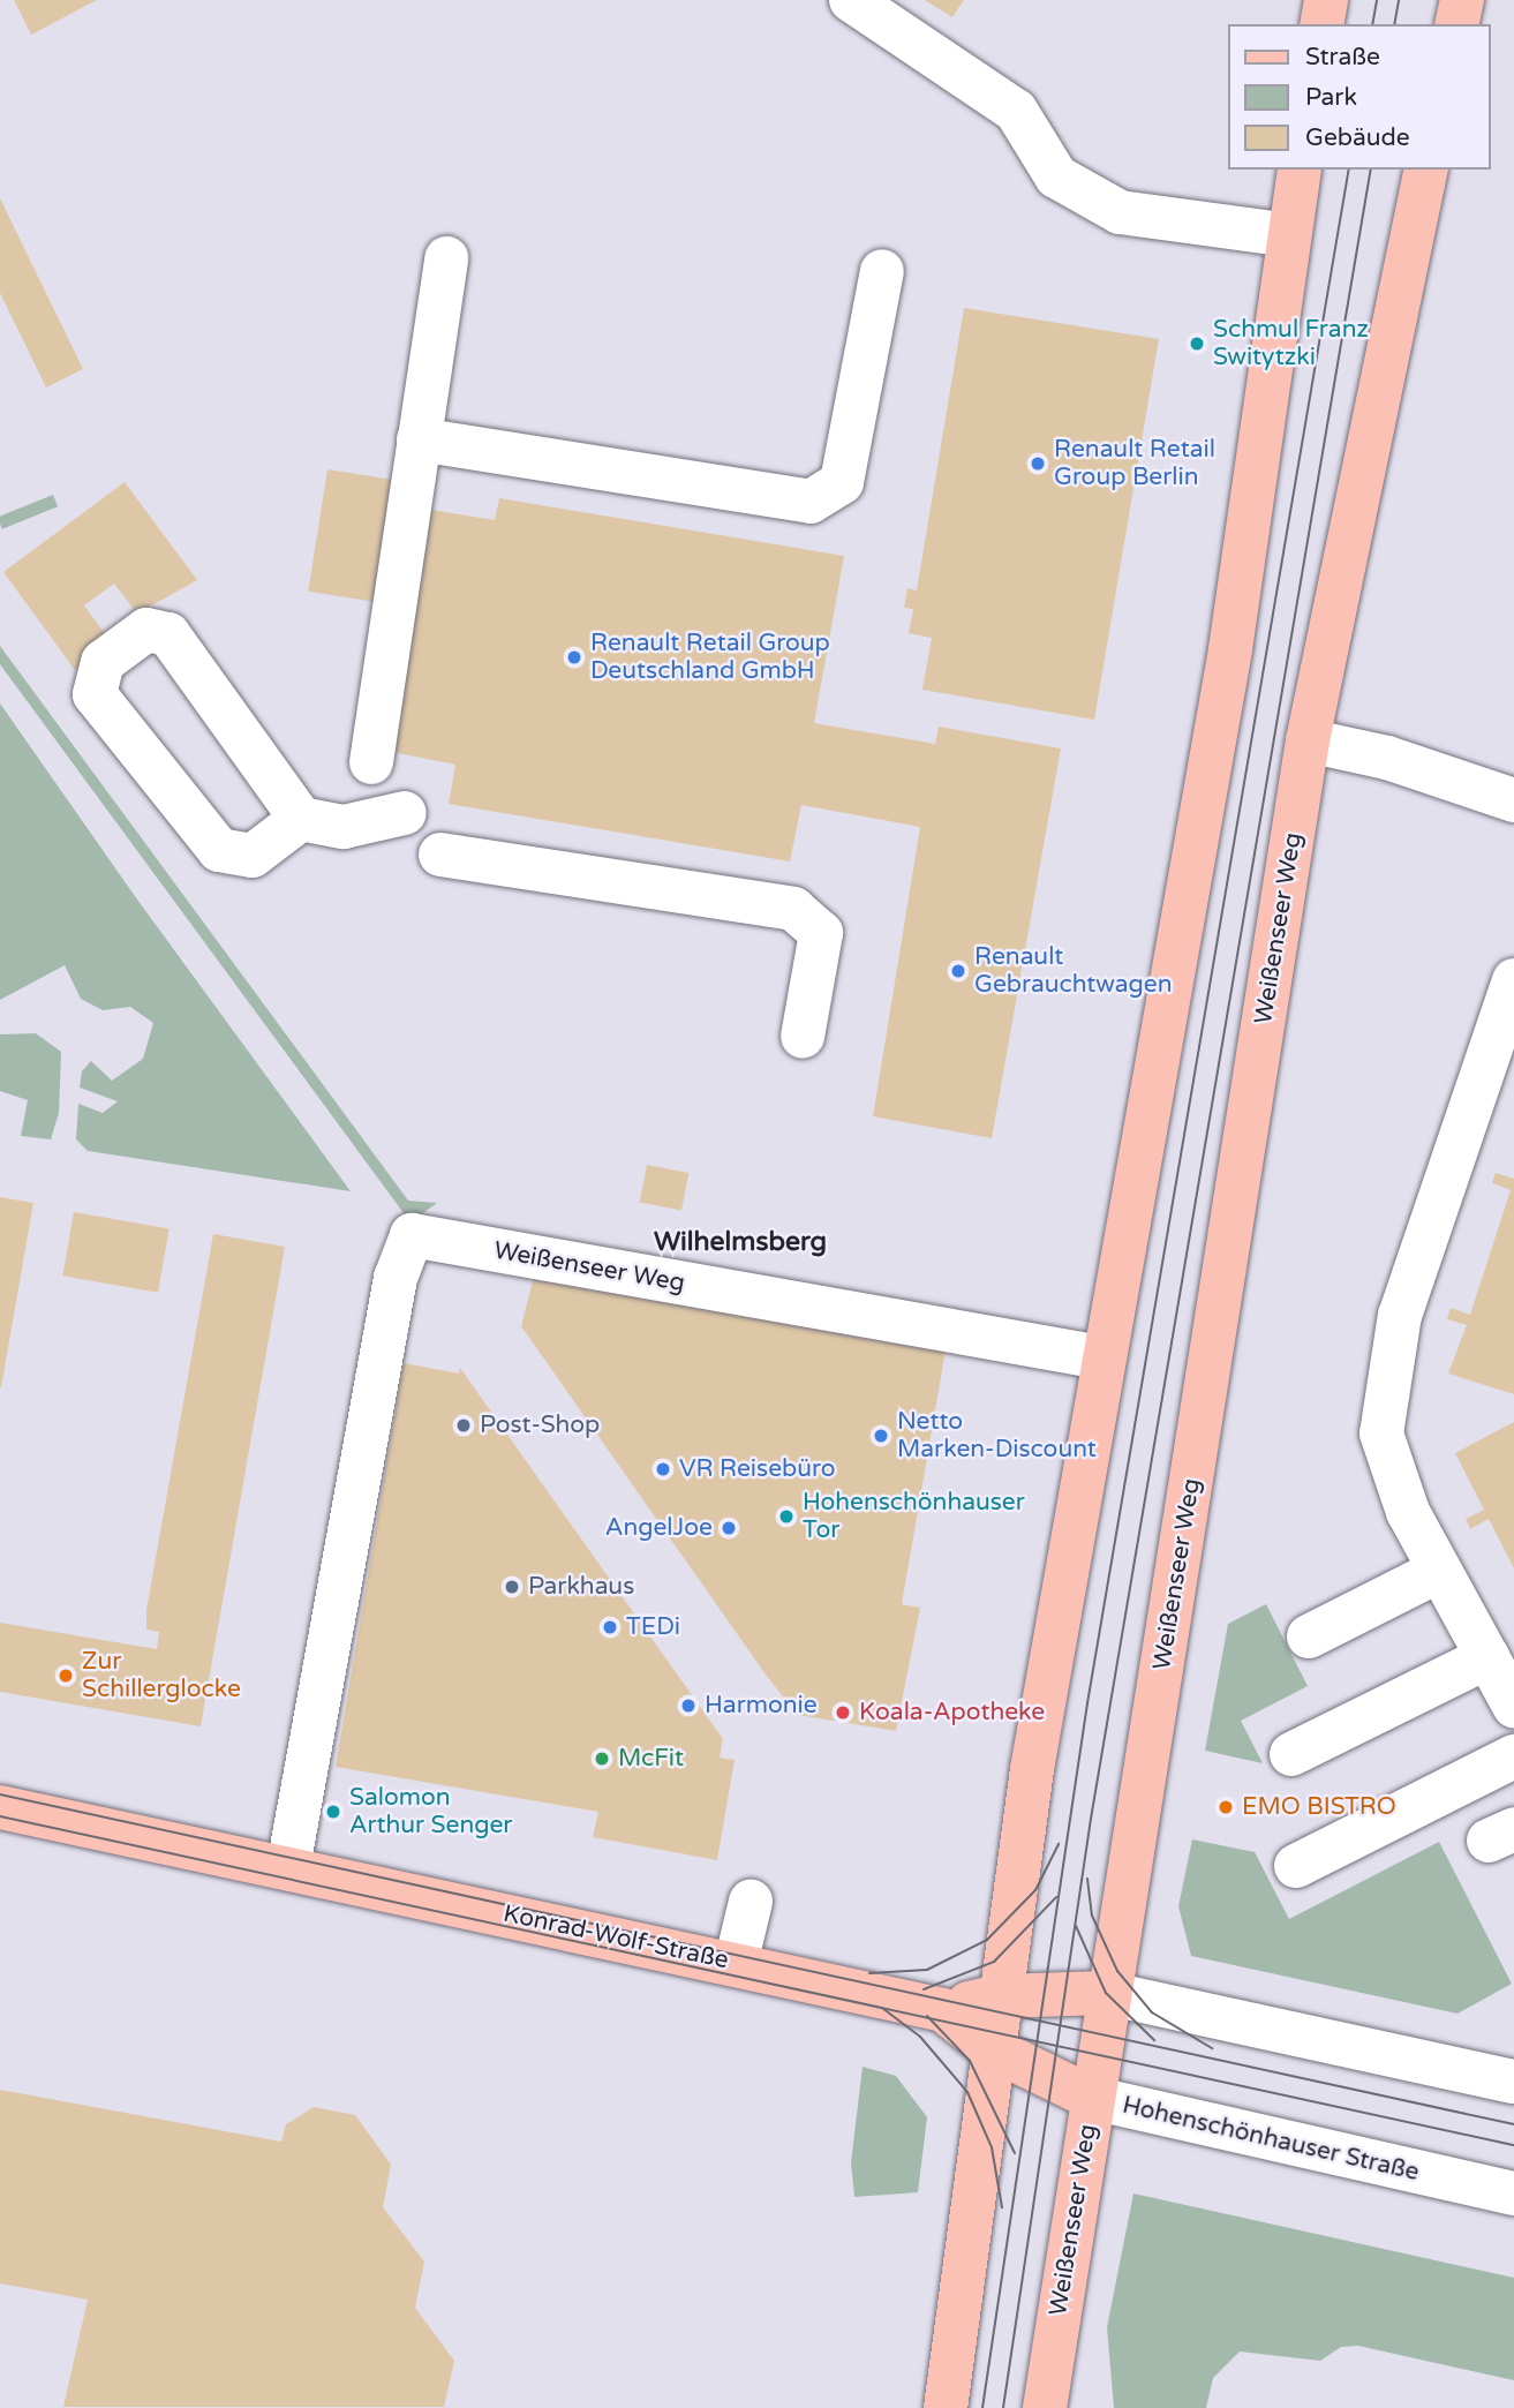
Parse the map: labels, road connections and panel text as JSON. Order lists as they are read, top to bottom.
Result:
{
  "streets": {
    "main road": ["Weißenseer Weg", "Konrad-Wolf-Straße", "Hohenschönhauser Straße"]
  },
  "crossings": [
    ["Weißenseer Weg", "Konrad-Wolf-Straße"],
    ["Weißenseer Weg", "Hohenschönhauser Straße"],
    ["Konrad-Wolf-Straße", "Hohenschönhauser Straße"]
  ],
  "districts": ["Wilhelmsberg"],
  "places": [
    "Schmul Franz Switytzki",
    "Renault Retail Group Berlin",
    "Renault Retail Group Deutschland GmbH",
    "Renault Gebrauchtwagen",
    "Post-Shop",
    "Netto Marken-Discount",
    "VR Reisebüro",
    "Hohenschönhauser Tor",
    "AngelJoe",
    "Parkhaus",
    "TEDi",
    "Zur Schillerglocke",
    "Harmonie",
    "Koala-Apotheke",
    "McFit",
    "EMO BISTRO",
    "Salomon Arthur Senger"
  ],
  "legend": ["Straße", "Park", "Gebäude"]
}
